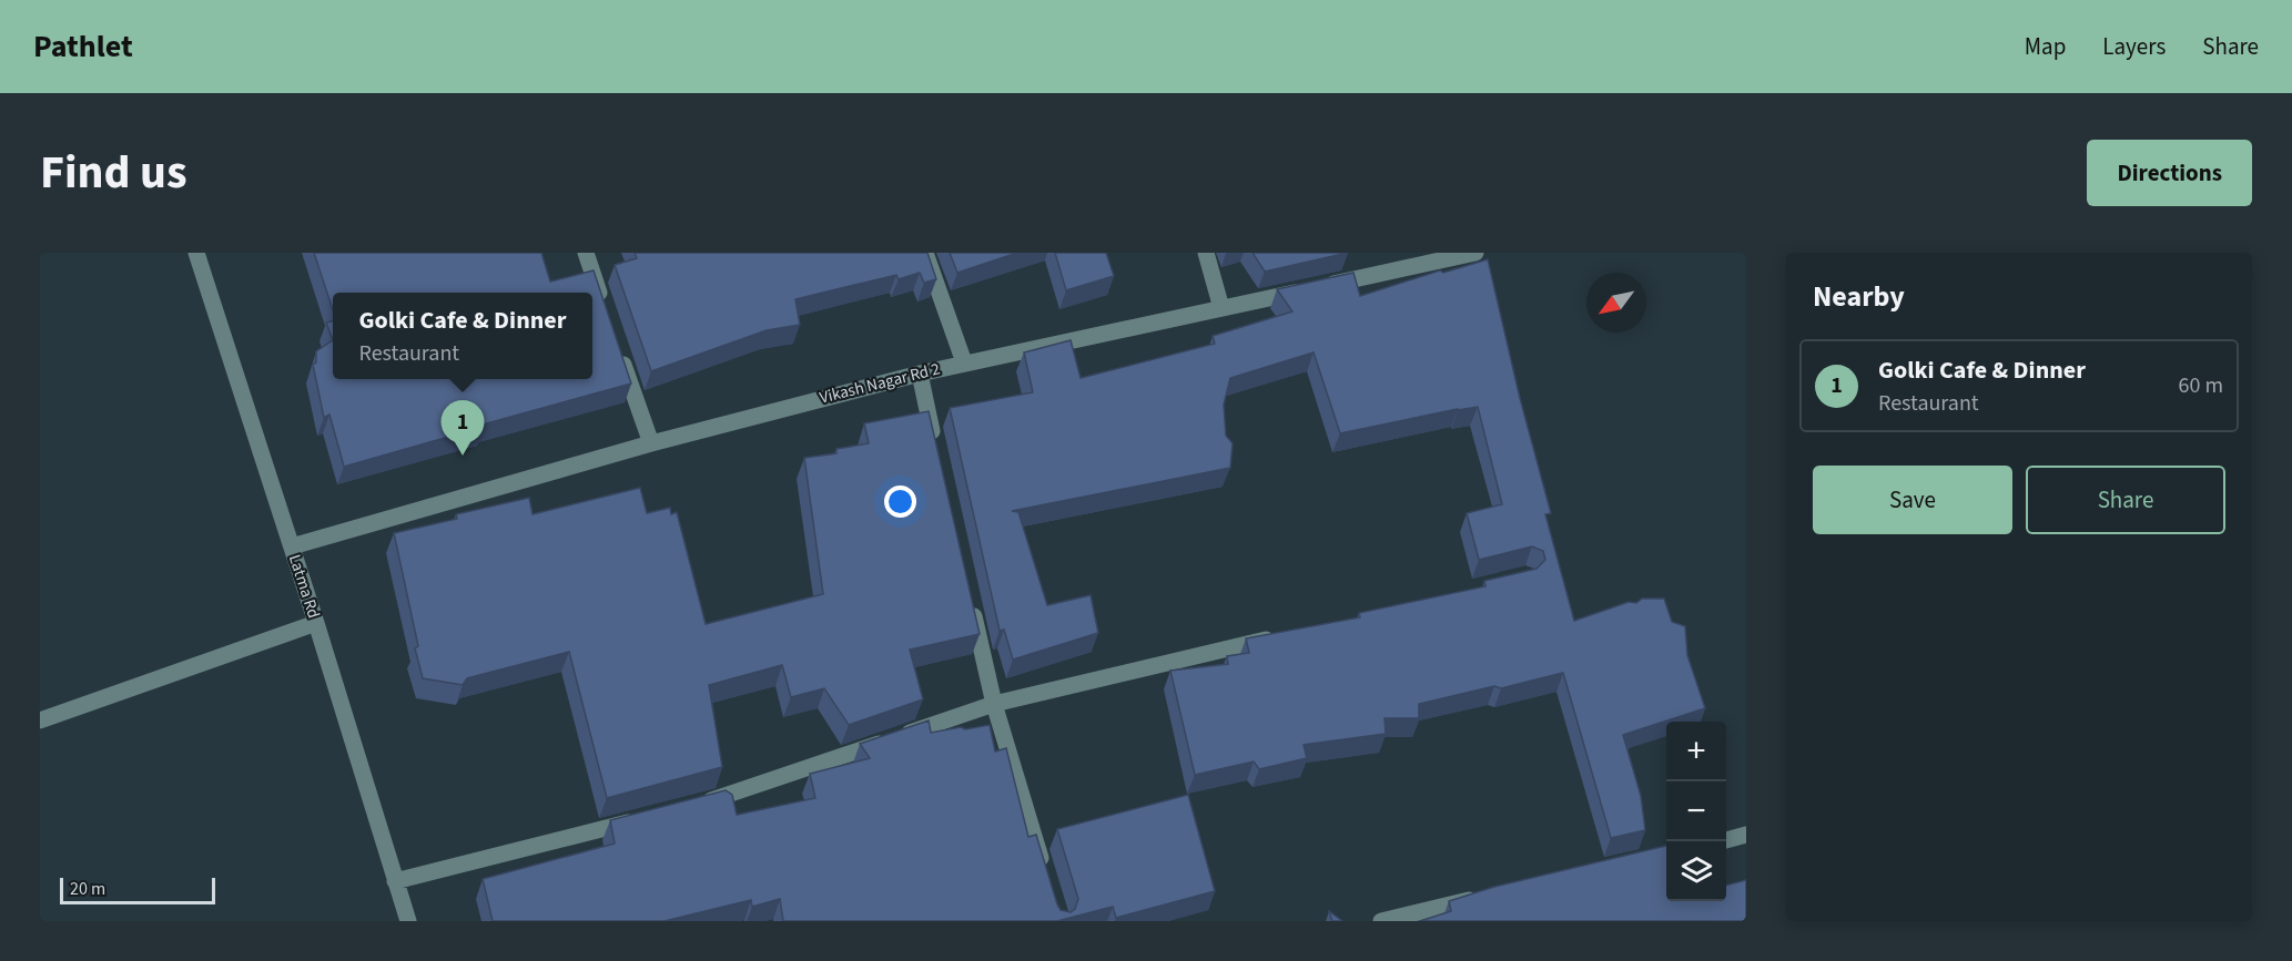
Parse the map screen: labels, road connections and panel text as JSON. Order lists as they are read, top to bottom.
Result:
{
  "streets": {
    "street": ["Vikash Nagar Rd 2", "Latma Rd"]
  },
  "crossings": [
    ["Vikash Nagar Rd 2", "Latma Rd"]
  ],
  "scale_bar": "20 m",
  "north": "bottom left",
  "page": {
    "header": "Pathlet",
    "nav": ["Map", "Layers", "Share"],
    "title": "Find us",
    "buttons": [
      "Directions",
      ["Save", "Share"]
    ],
    "heading": "Nearby",
    "popup": ["Golki Cafe & Dinner", "Restaurant"],
    "list": [
      {
        "mark": "1",
        "name": "Golki Cafe & Dinner",
        "note": "Restaurant",
        "value": "60 m"
      }
    ],
    "pins": "1",
    "map_buttons": ["+", "−"],
    "scale": "20 m"
  }
}
